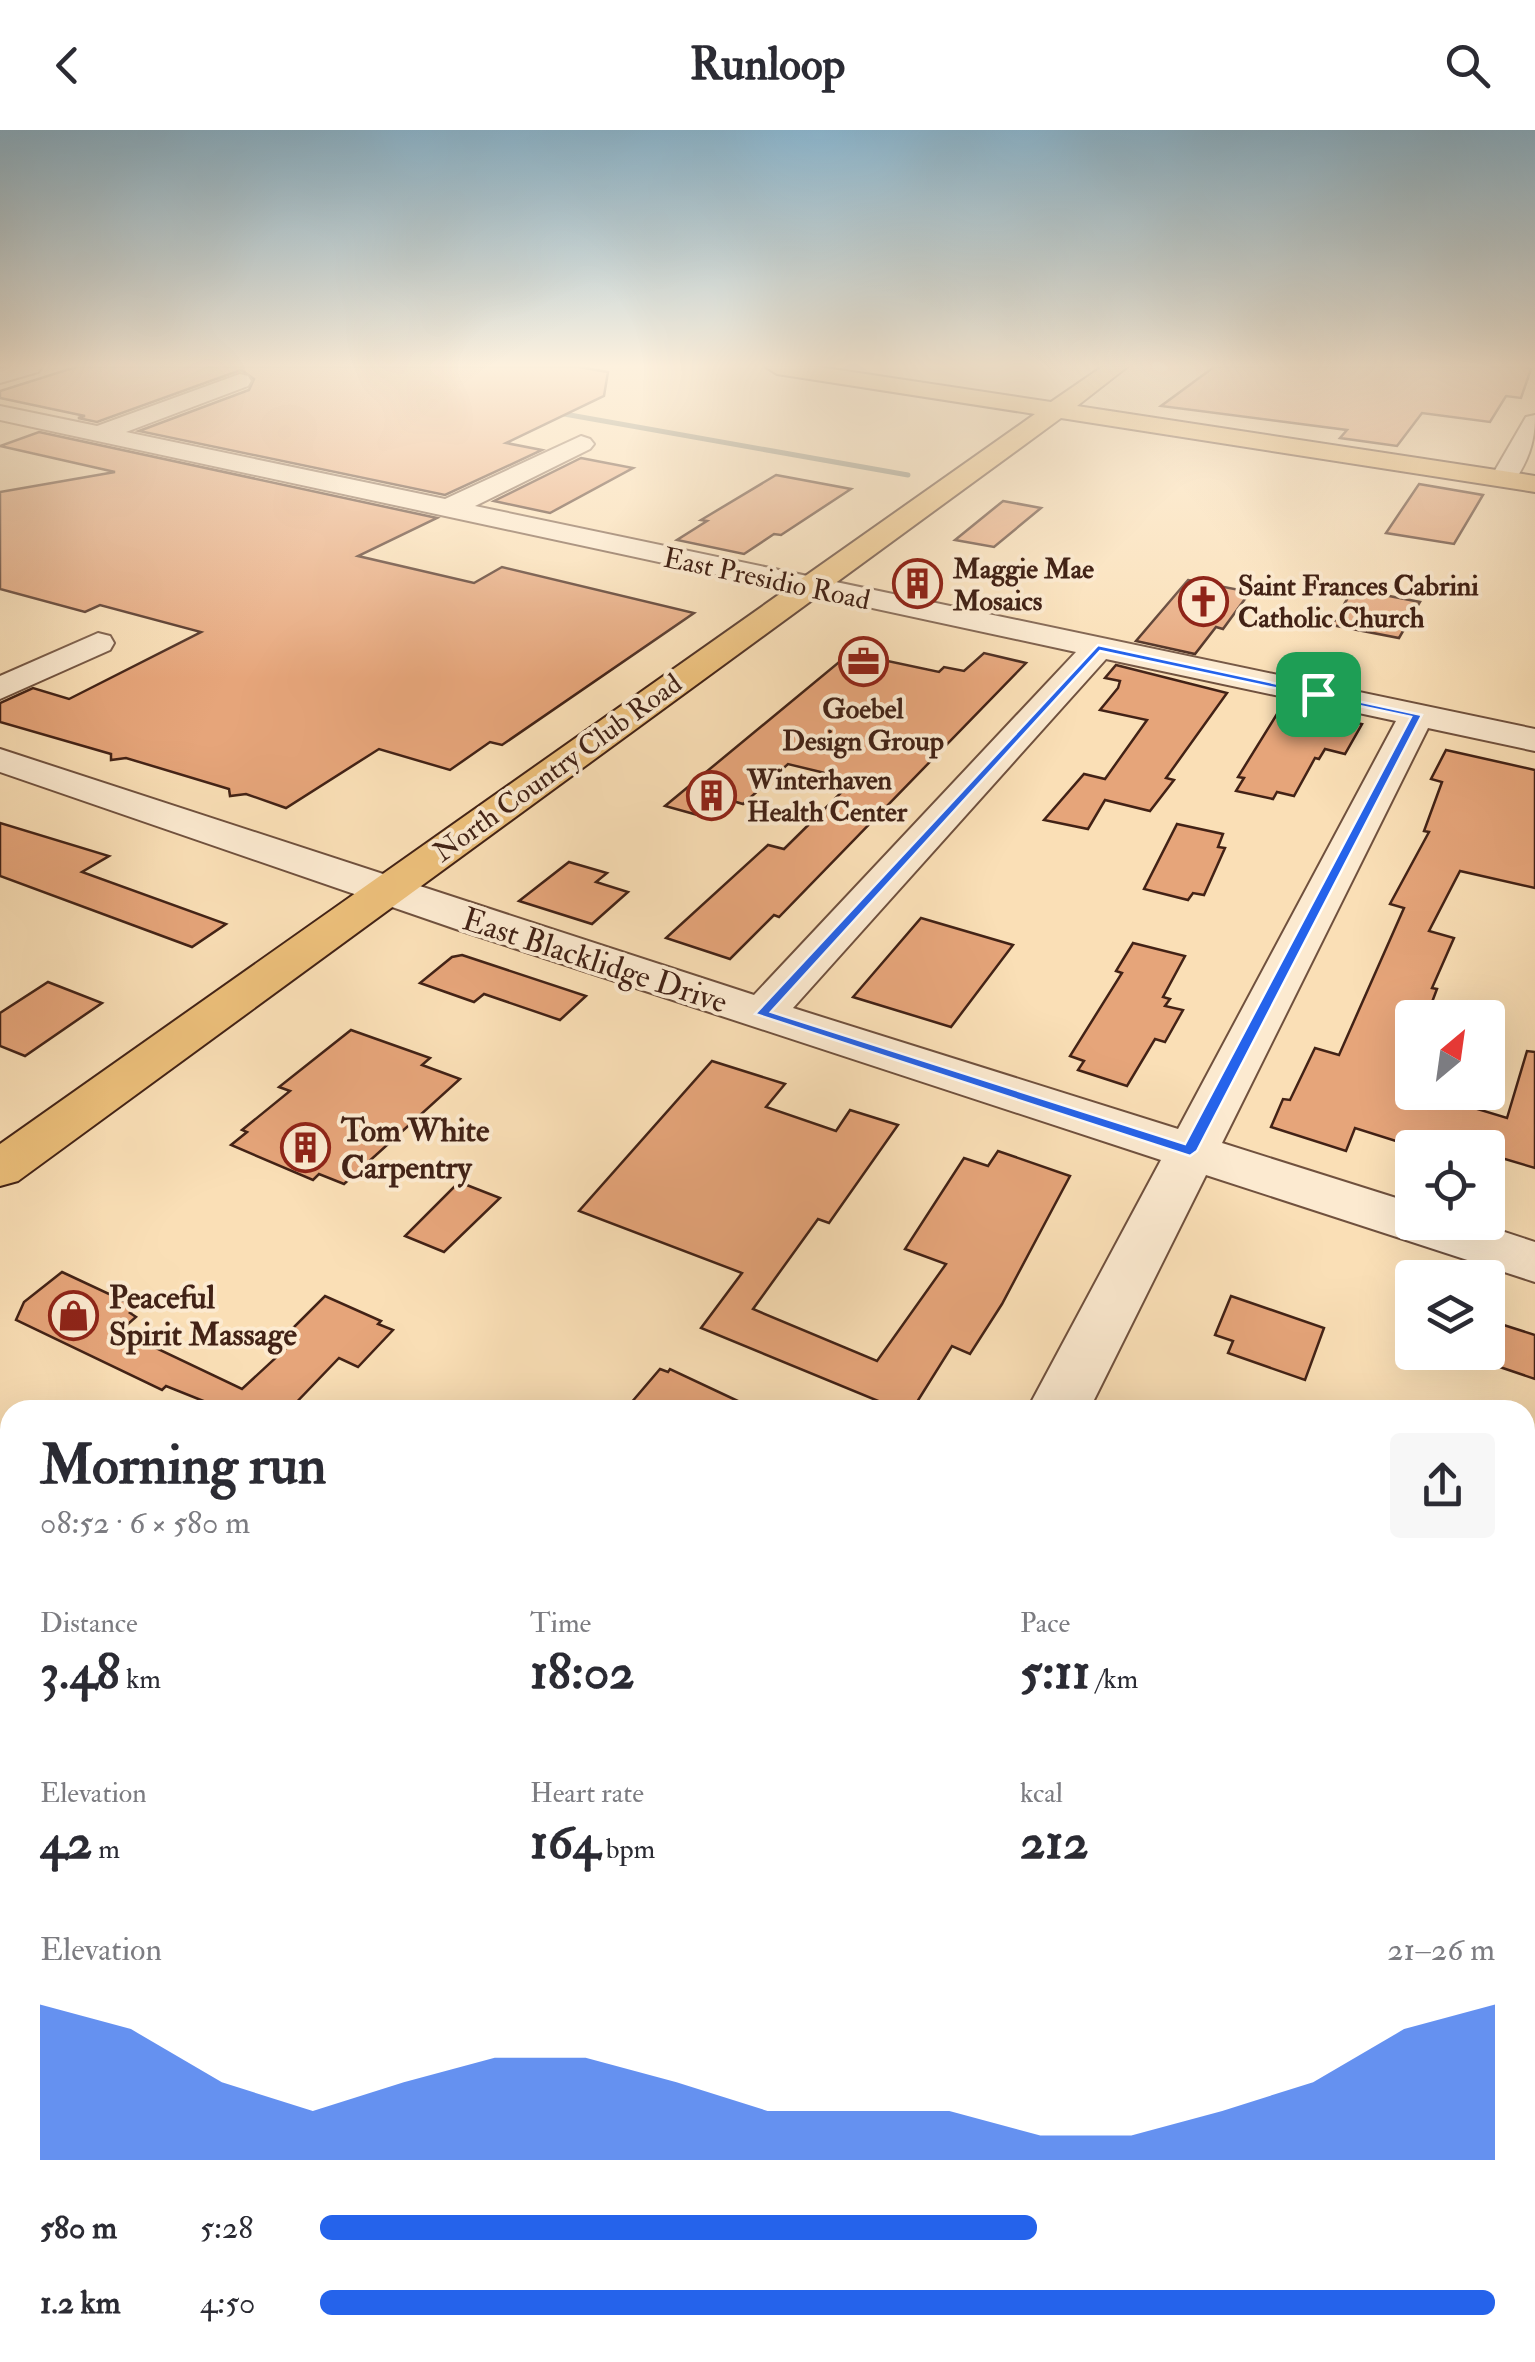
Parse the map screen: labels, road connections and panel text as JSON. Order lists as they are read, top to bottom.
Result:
{
  "streets": {
    "main road": ["North Country Club Road"],
    "street": ["East Presidio Road", "East Blacklidge Drive"]
  },
  "crossings": [
    ["East Presidio Road", "North Country Club Road"],
    ["North Country Club Road", "East Blacklidge Drive"]
  ],
  "places": {
    "building": ["Maggie Mae Mosaics", "Winterhaven Health Center", "Tom White Carpentry"],
    "church": ["Saint Frances Cabrini Catholic Church"],
    "office": ["Goebel Design Group"],
    "shop": ["Peaceful Spirit Massage"]
  },
  "north": "top right",
  "page": {
    "header": "Runloop",
    "heading": ["Morning run", "08:52 · 6 × 580 m"],
    "stats": [
      ["Distance", "3.48 km"],
      ["Time", "18:02"],
      ["Pace", "5:11 /km"],
      ["Elevation", "42 m"],
      ["Heart rate", "164 bpm"],
      ["kcal", "212"]
    ],
    "chart": ["Elevation", "21–26 m"],
    "list": [
      {
        "name": "580 m",
        "note": "5:28"
      },
      {
        "name": "1.2 km",
        "note": "4:50"
      }
    ]
  }
}
